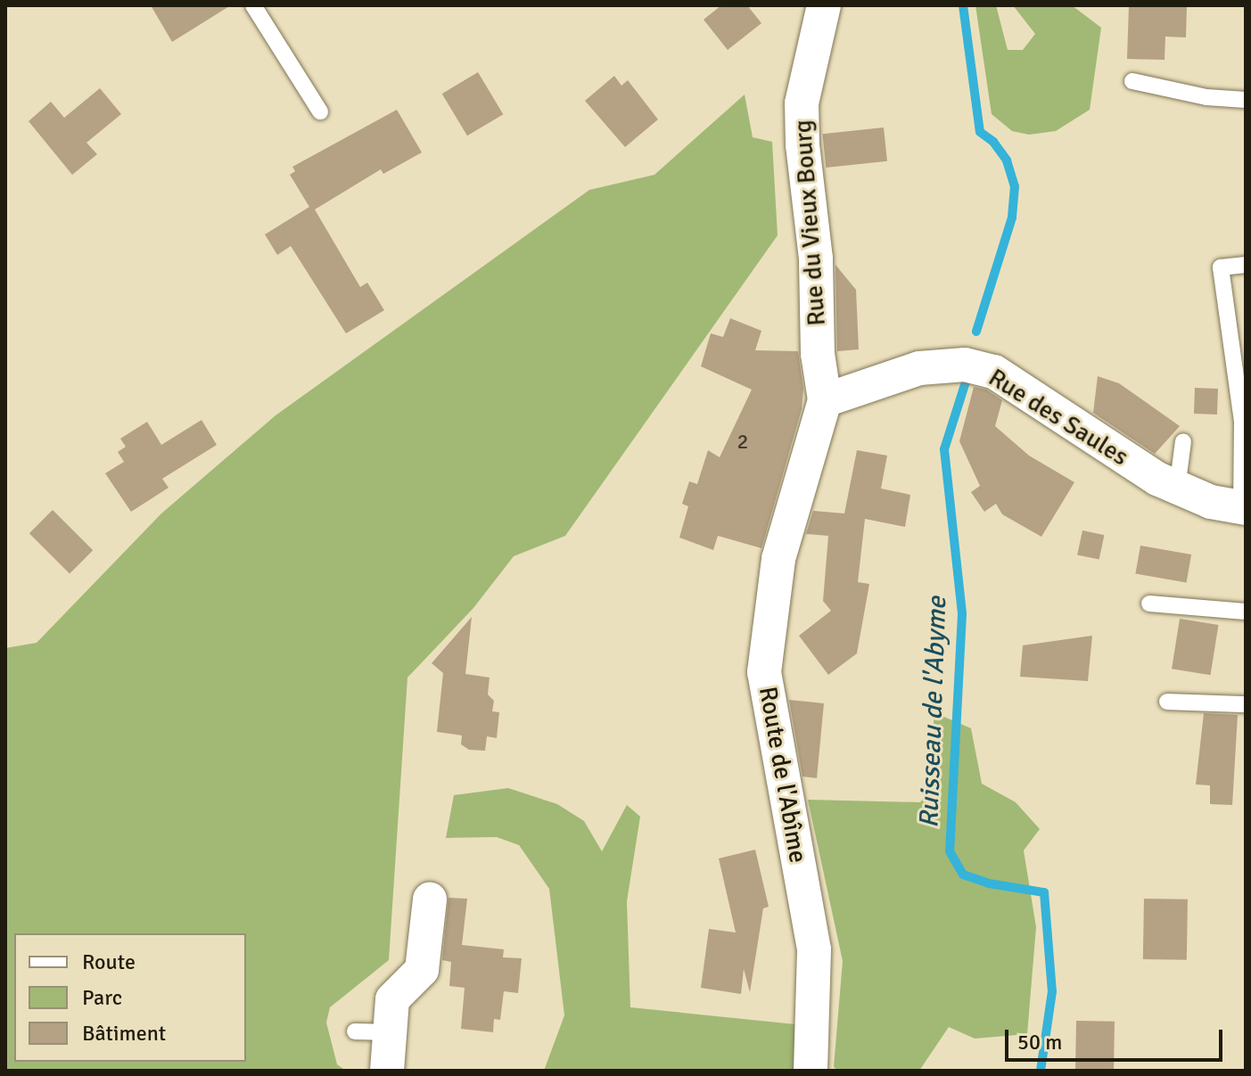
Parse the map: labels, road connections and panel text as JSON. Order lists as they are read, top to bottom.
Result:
{
  "streets": {
    "street": ["Rue du Vieux Bourg", "Rue des Saules", "Route de l'Abîme"]
  },
  "crossings": [
    ["Rue du Vieux Bourg", "Rue des Saules"],
    ["Rue du Vieux Bourg", "Route de l'Abîme"],
    ["Rue des Saules", "Route de l'Abîme"]
  ],
  "water": ["Ruisseau de l'Abyme"],
  "house_numbers": ["2"],
  "legend": ["Route", "Parc", "Bâtiment"],
  "scale_bar": "50 m"
}
